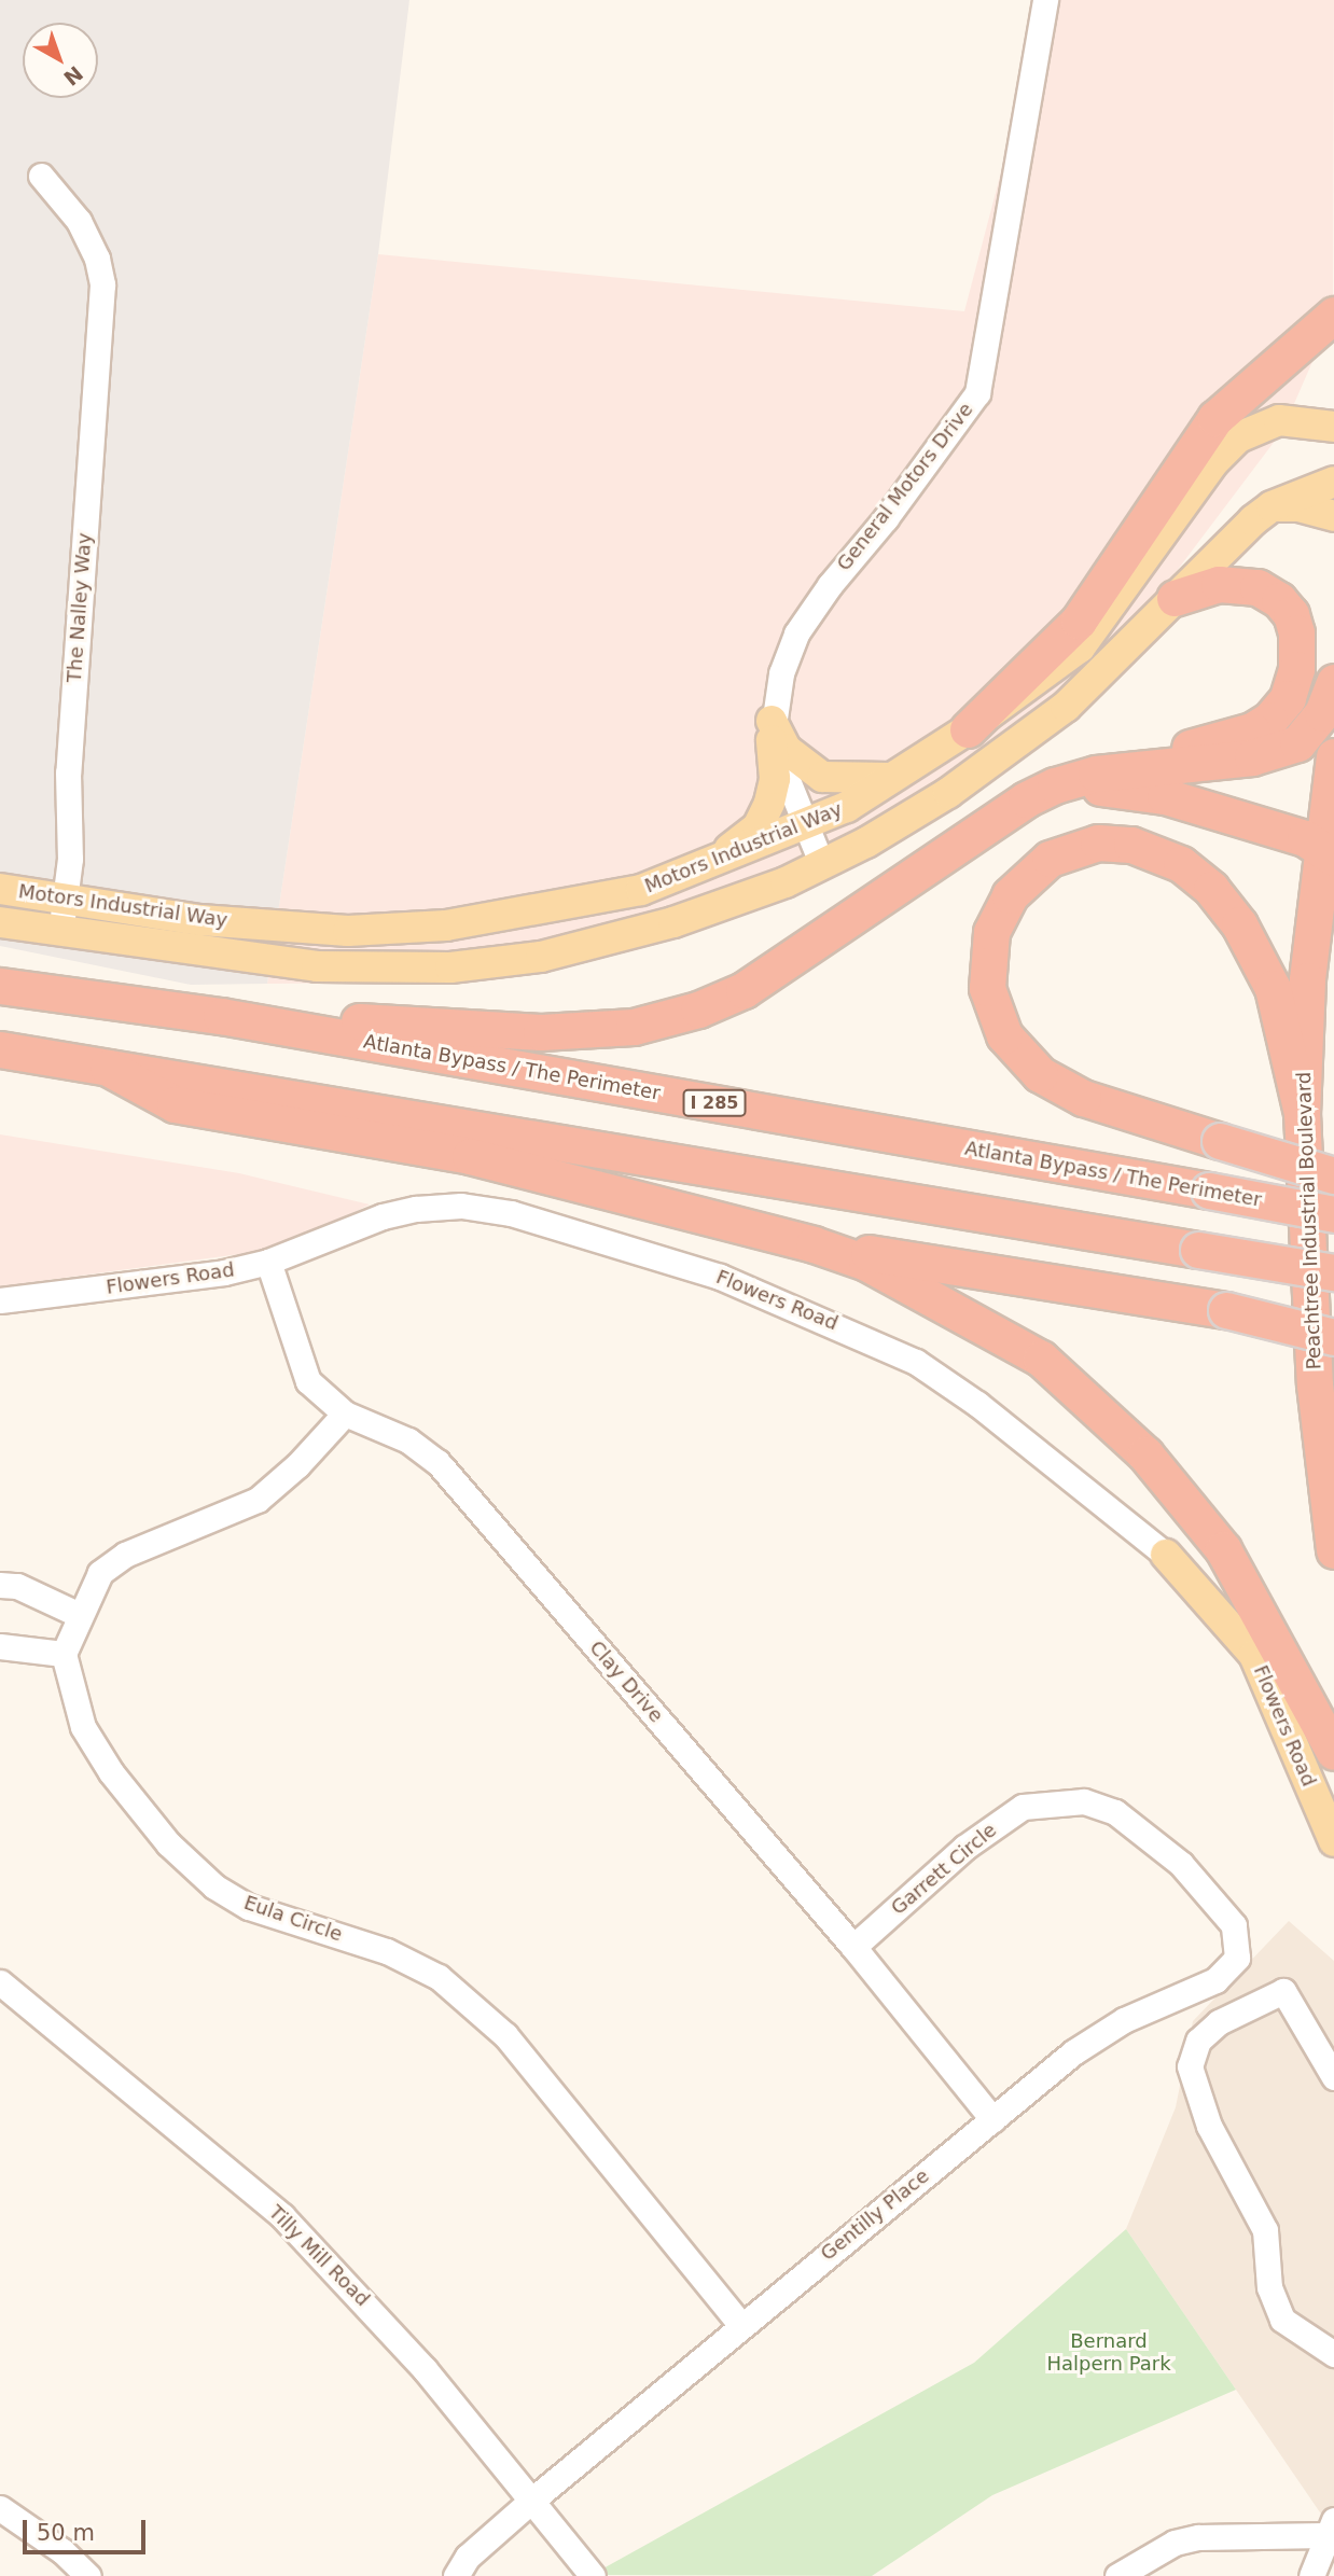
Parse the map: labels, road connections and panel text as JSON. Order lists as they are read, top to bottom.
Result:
{
  "streets": {
    "highway": ["Atlanta Bypass / The Perimeter", "I 285", "Peachtree Industrial Boulevard"],
    "main road": ["Motors Industrial Way", "Flowers Road"],
    "street": [
      "General Motors Drive",
      "The Nalley Way",
      "Clay Drive",
      "Garrett Circle",
      "Eula Circle",
      "Gentilly Place",
      "Tilly Mill Road"
    ]
  },
  "crossings": [
    ["The Nalley Way", "Motors Industrial Way"],
    ["Flowers Road", "Clay Drive"],
    ["Clay Drive", "Garrett Circle"],
    ["Clay Drive", "Gentilly Place"],
    ["Garrett Circle", "Gentilly Place"],
    ["Eula Circle", "Gentilly Place"],
    ["Gentilly Place", "Tilly Mill Road"]
  ],
  "parks": ["Bernard Halpern Park"],
  "scale_bar": "50 m",
  "north": "bottom right"
}
